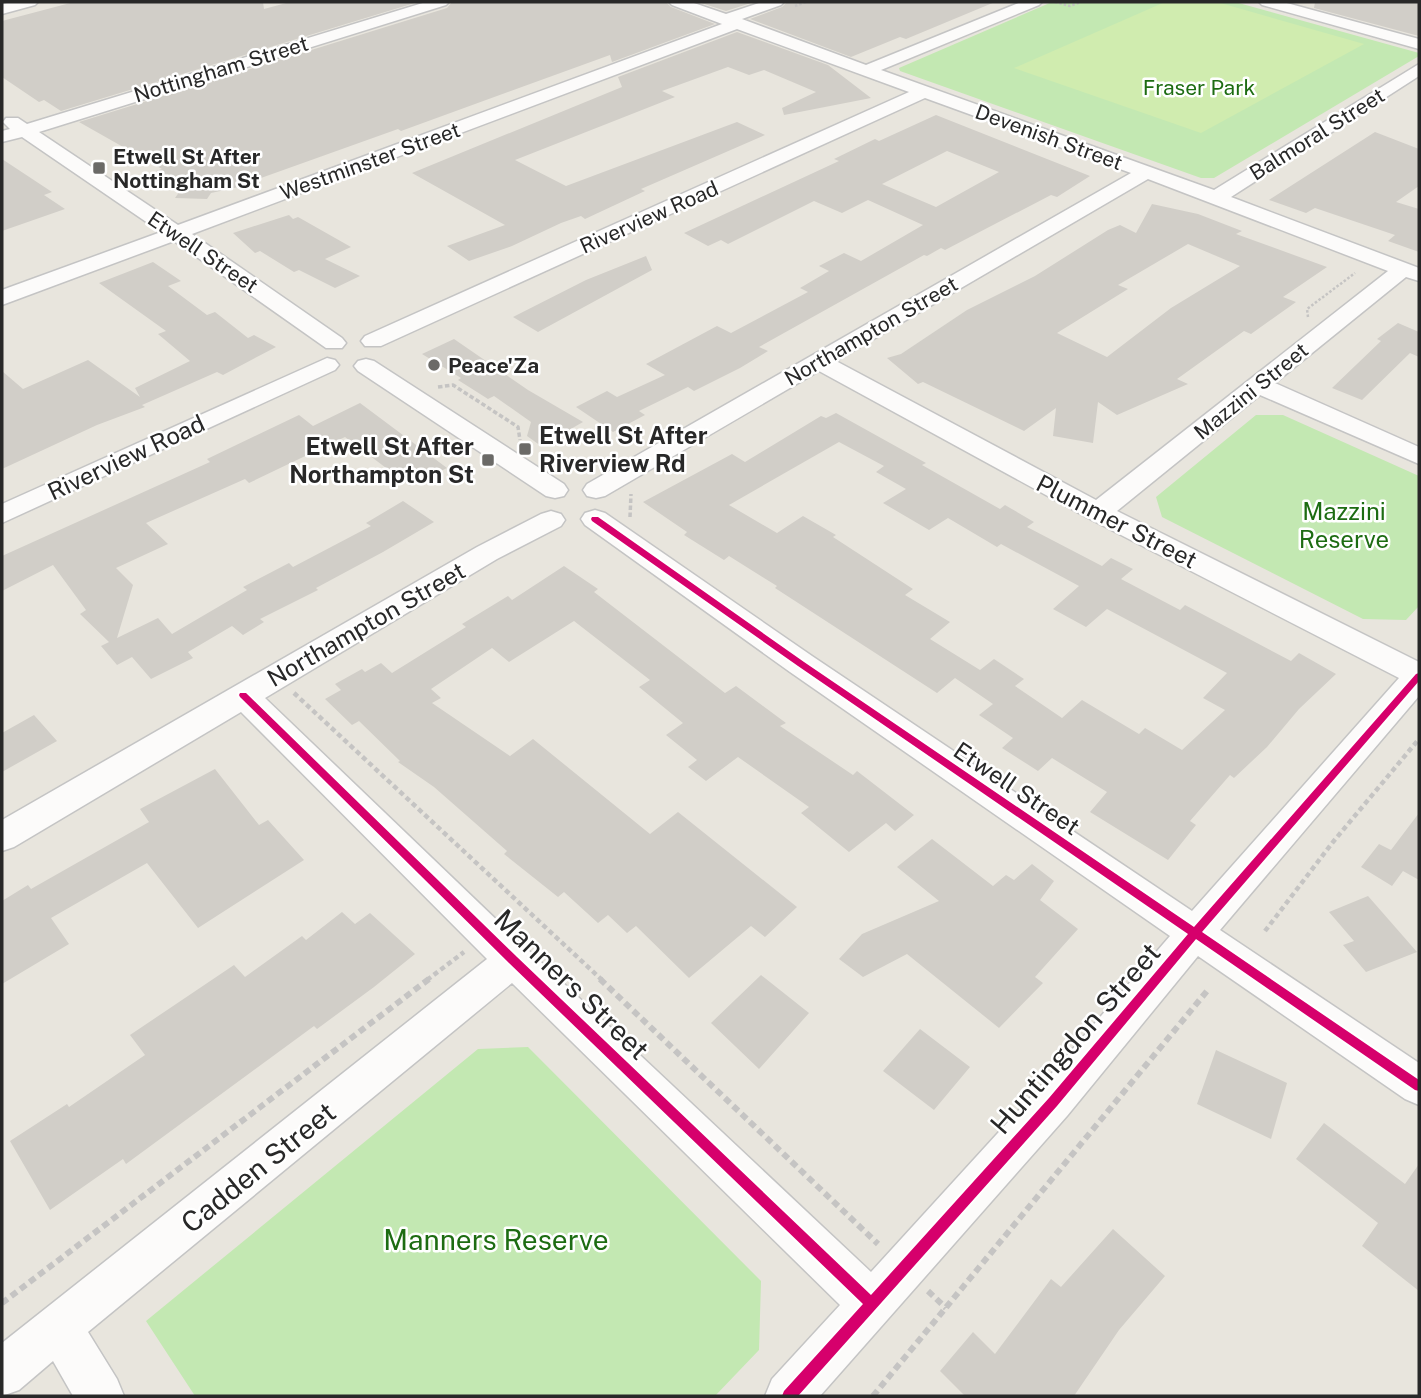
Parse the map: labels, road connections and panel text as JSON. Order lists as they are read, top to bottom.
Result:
{
  "streets": {
    "street": [
      "Nottingham Street",
      "Balmoral Street",
      "Devenish Street",
      "Westminster Street",
      "Riverview Road",
      "Etwell Street",
      "Northampton Street",
      "Mazzini Street",
      "Plummer Street",
      "Manners Street",
      "Huntingdon Street",
      "Cadden Street"
    ]
  },
  "crossings": [
    ["Nottingham Street", "Etwell Street"],
    ["Balmoral Street", "Devenish Street"],
    ["Devenish Street", "Westminster Street"],
    ["Devenish Street", "Riverview Road"],
    ["Devenish Street", "Northampton Street"],
    ["Devenish Street", "Mazzini Street"],
    ["Westminster Street", "Etwell Street"],
    ["Riverview Road", "Etwell Street"],
    ["Etwell Street", "Northampton Street"],
    ["Etwell Street", "Huntingdon Street"],
    ["Northampton Street", "Plummer Street"],
    ["Northampton Street", "Manners Street"],
    ["Mazzini Street", "Plummer Street"],
    ["Plummer Street", "Huntingdon Street"],
    ["Manners Street", "Huntingdon Street"],
    ["Manners Street", "Cadden Street"]
  ],
  "parks": ["Fraser Park", "Mazzini Reserve", "Manners Reserve"],
  "places": {
    "transit": ["Etwell St After Nottingham St", "Etwell St After Riverview Rd", "Etwell St After Northampton St"],
    "other": ["Peace'Za"]
  }
}
